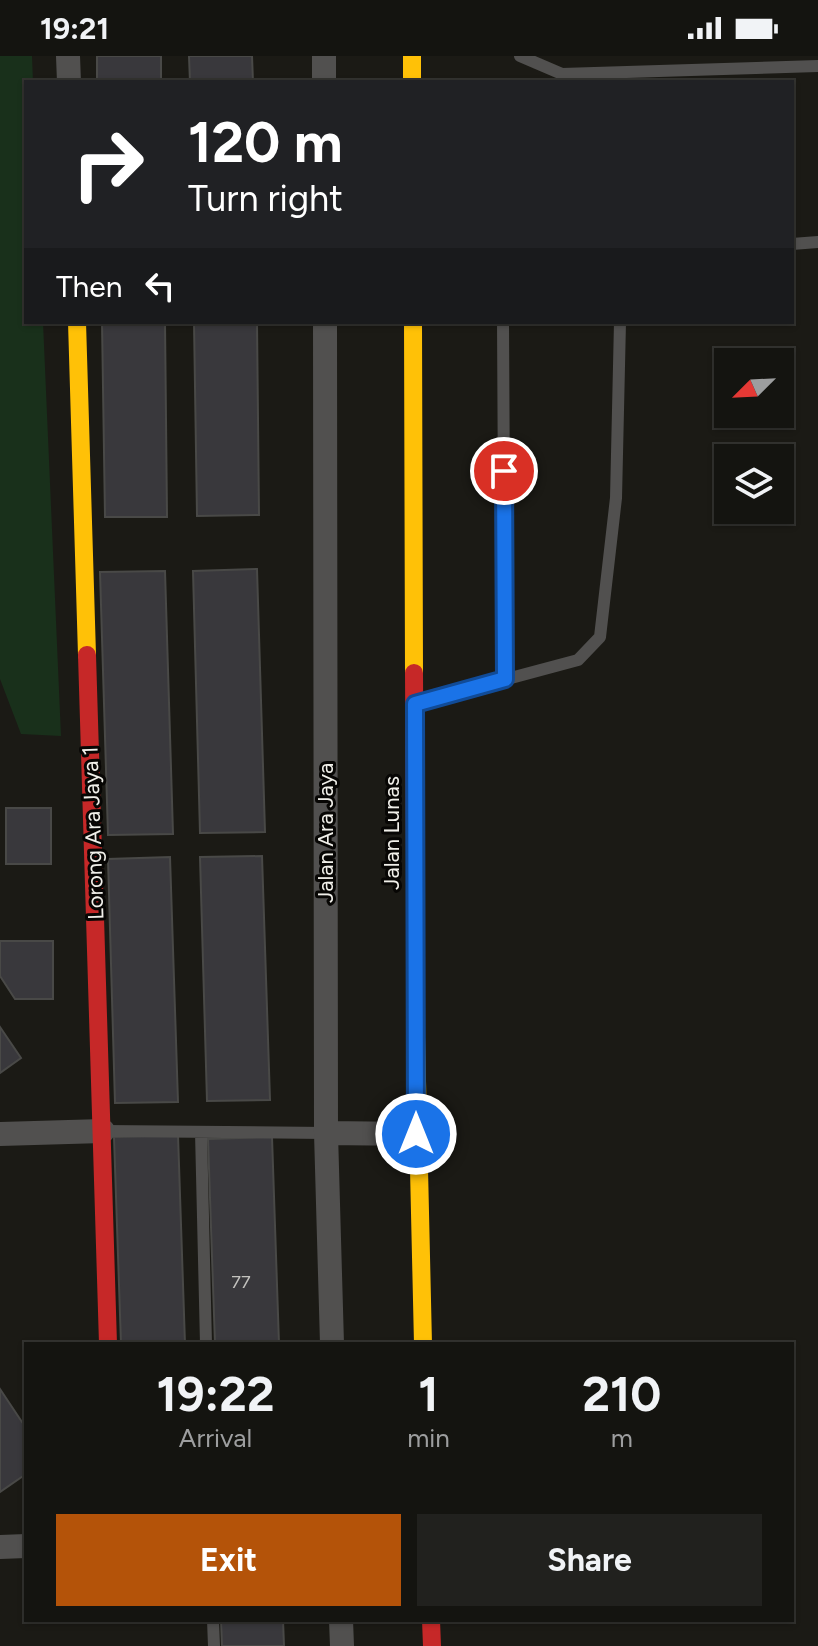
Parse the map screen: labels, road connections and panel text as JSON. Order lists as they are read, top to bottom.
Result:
{
  "streets": {
    "main road": ["Lorong Ara Jaya 1", "Jalan Lunas"],
    "street": ["Jalan Ara Jaya"]
  },
  "house_numbers": ["77"],
  "north": "bottom left",
  "page": {
    "status": "19:21",
    "turn": ["120 m", "Turn right"],
    "then": "Then",
    "eta": [
      "19:22",
      "Arrival",
      "1",
      "min",
      "210",
      "m"
    ],
    "buttons": ["Exit", "Share"]
  }
}
